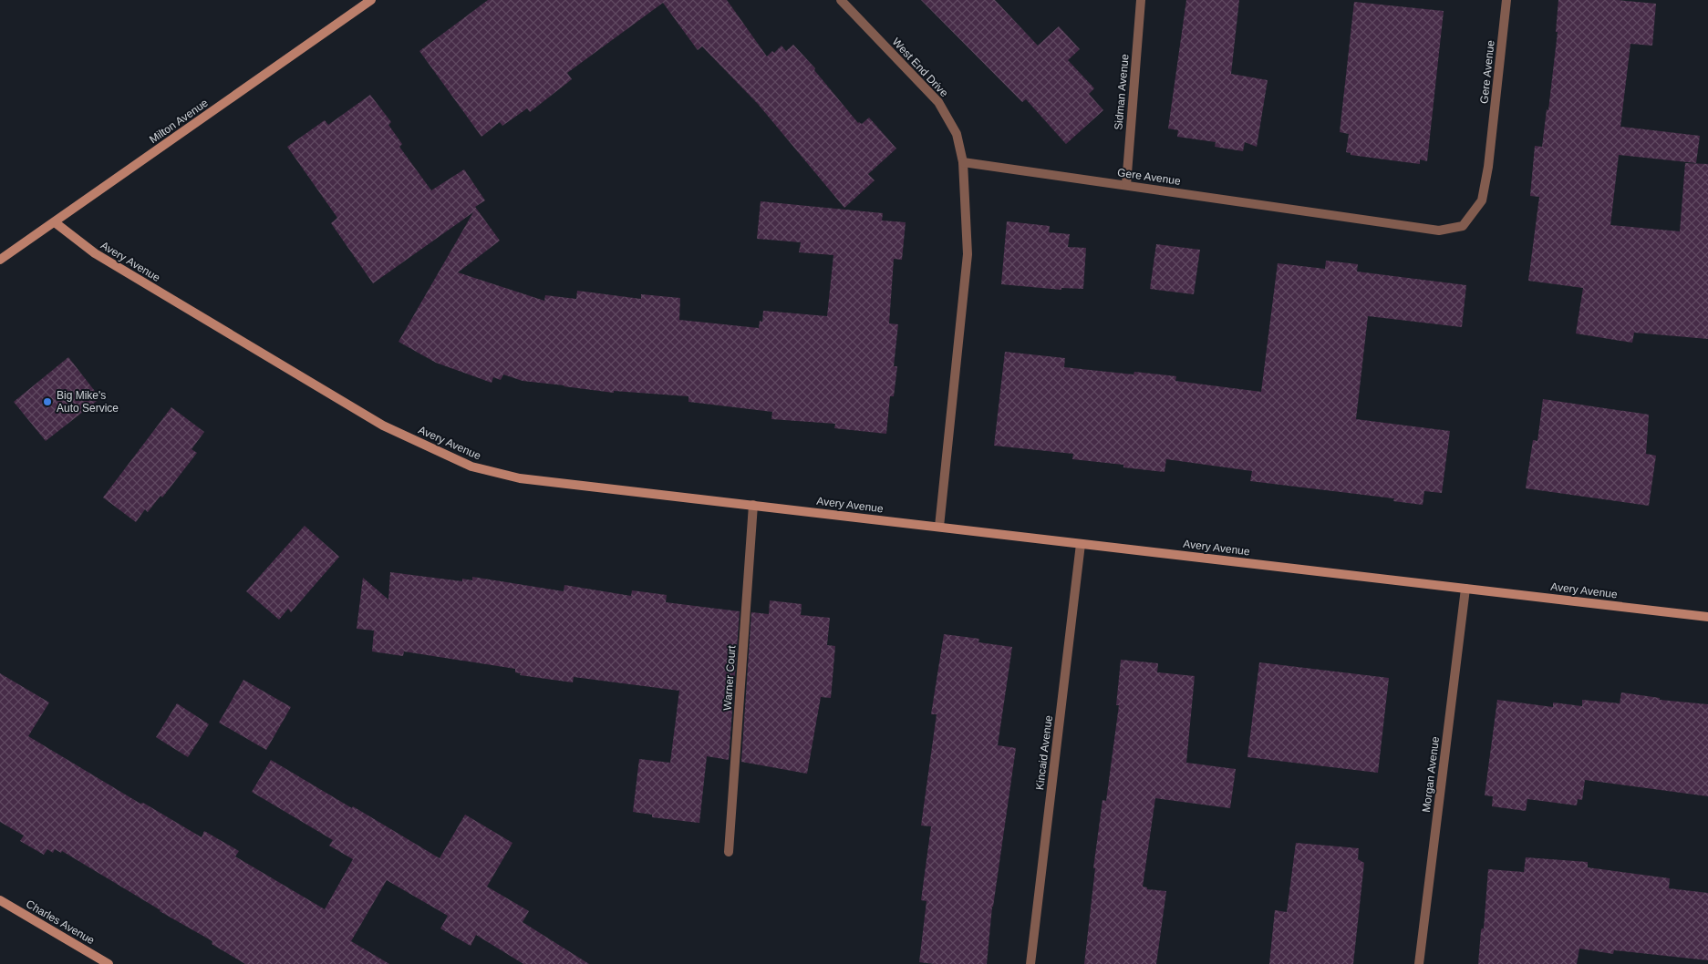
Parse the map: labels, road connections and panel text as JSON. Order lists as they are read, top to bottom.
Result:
{
  "streets": {
    "street": [
      "West End Drive",
      "Gere Avenue",
      "Sidman Avenue",
      "Milton Avenue",
      "Avery Avenue",
      "Warner Court",
      "Kincaid Avenue",
      "Morgan Avenue",
      "Charles Avenue"
    ]
  },
  "crossings": [
    ["West End Drive", "Gere Avenue"],
    ["Gere Avenue", "Sidman Avenue"],
    ["Milton Avenue", "Avery Avenue"],
    ["Avery Avenue", "Warner Court"],
    ["Avery Avenue", "Kincaid Avenue"],
    ["Avery Avenue", "Morgan Avenue"]
  ],
  "places": ["Big Mike's Auto Service"]
}
